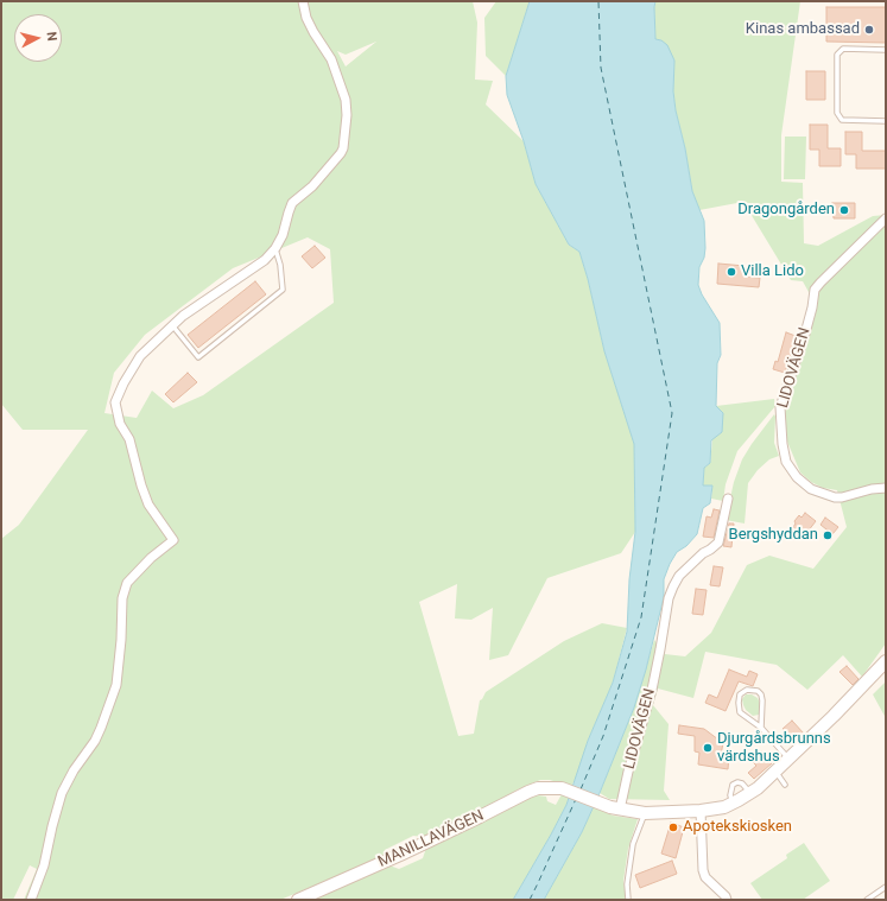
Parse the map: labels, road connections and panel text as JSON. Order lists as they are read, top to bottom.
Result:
{
  "streets": {
    "street": ["LIDOVÄGEN", "MANILLAVÄGEN"]
  },
  "crossings": [
    ["LIDOVÄGEN", "MANILLAVÄGEN"]
  ],
  "places": [
    "Kinas ambassad",
    "Dragongården",
    "Villa Lido",
    "Bergshyddan",
    "Djurgårdsbrunns värdshus",
    "Apotekskiosken"
  ],
  "north": "right"
}
